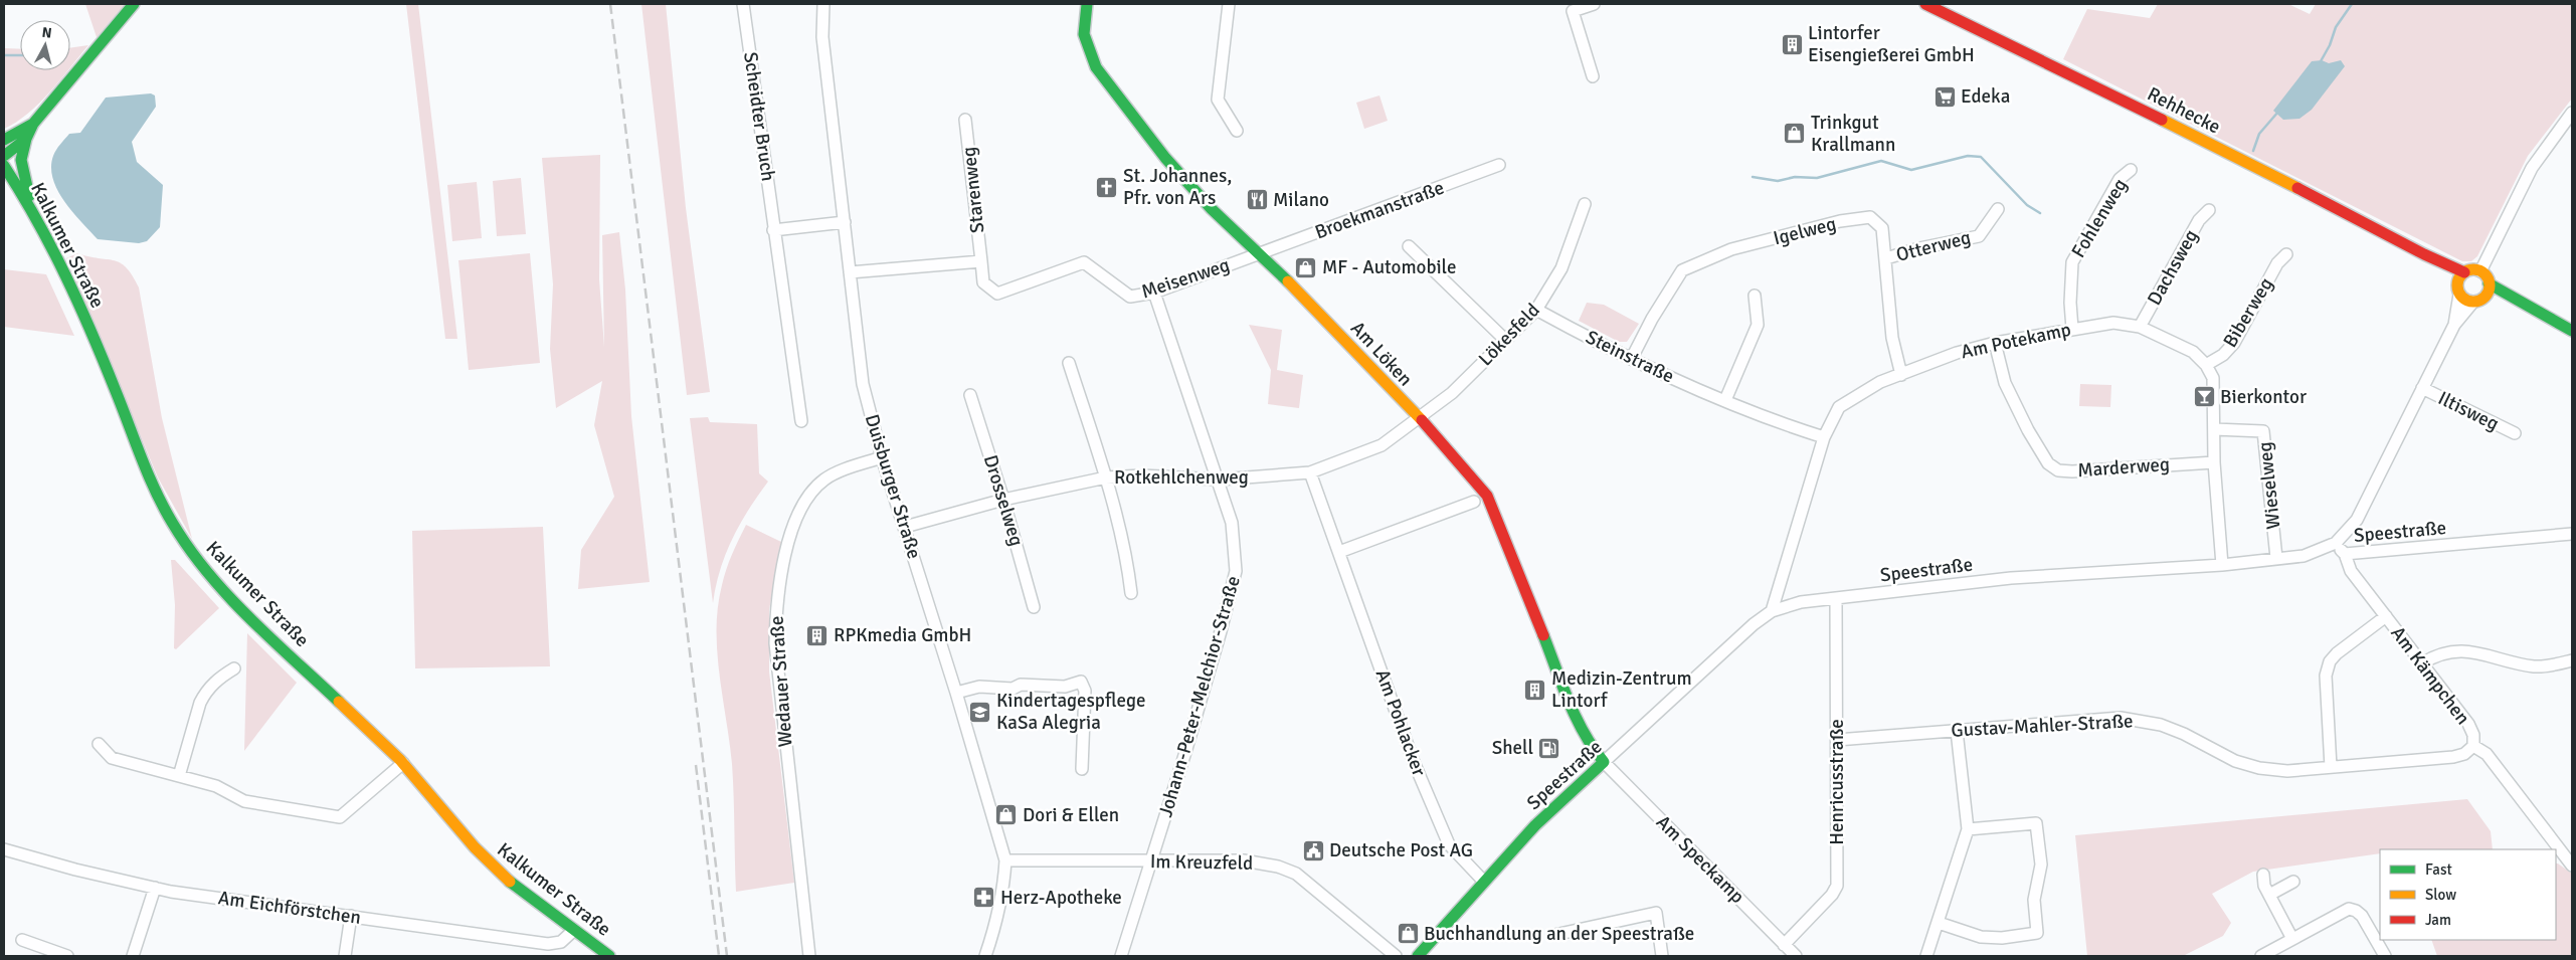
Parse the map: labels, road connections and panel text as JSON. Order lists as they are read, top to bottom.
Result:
{
  "streets": {
    "street": [
      "Rehhecke",
      "Scheidter Bruch",
      "Starenweg",
      "Broekmanstraße",
      "Fohlenweg",
      "Igelweg",
      "Kalkumer Straße",
      "Otterweg",
      "Dachsweg",
      "Meisenweg",
      "Biberweg",
      "Lökesfeld",
      "Am Potekamp",
      "Am Löken",
      "Steinstraße",
      "Iltisweg",
      "Marderweg",
      "Rotkehlchenweg",
      "Wieselweg",
      "Duisburger Straße",
      "Drosselweg",
      "Speestraße",
      "Am Kämpchen",
      "Wedauer Straße",
      "Johann-Peter-Melchior-Straße",
      "Am Pohlacker",
      "Gustav-Mahler-Straße",
      "Henricusstraße",
      "Am Speckamp",
      "Im Kreuzfeld",
      "Am Eichförstchen"
    ]
  },
  "crossings": [
    ["Starenweg", "Meisenweg"],
    ["Broekmanstraße", "Meisenweg"],
    ["Broekmanstraße", "Am Löken"],
    ["Fohlenweg", "Am Potekamp"],
    ["Igelweg", "Otterweg"],
    ["Igelweg", "Am Potekamp"],
    ["Igelweg", "Steinstraße"],
    ["Kalkumer Straße", "Am Eichförstchen"],
    ["Dachsweg", "Am Potekamp"],
    ["Meisenweg", "Am Löken"],
    ["Meisenweg", "Johann-Peter-Melchior-Straße"],
    ["Biberweg", "Am Potekamp"],
    ["Lökesfeld", "Am Löken"],
    ["Lökesfeld", "Steinstraße"],
    ["Lökesfeld", "Rotkehlchenweg"],
    ["Am Potekamp", "Steinstraße"],
    ["Am Potekamp", "Marderweg"],
    ["Am Potekamp", "Speestraße"],
    ["Am Löken", "Rotkehlchenweg"],
    ["Am Löken", "Speestraße"],
    ["Am Löken", "Am Speckamp"],
    ["Rotkehlchenweg", "Duisburger Straße"],
    ["Rotkehlchenweg", "Drosselweg"],
    ["Rotkehlchenweg", "Johann-Peter-Melchior-Straße"],
    ["Rotkehlchenweg", "Am Pohlacker"],
    ["Wieselweg", "Speestraße"],
    ["Duisburger Straße", "Wedauer Straße"],
    ["Duisburger Straße", "Im Kreuzfeld"],
    ["Speestraße", "Am Kämpchen"],
    ["Speestraße", "Am Pohlacker"],
    ["Speestraße", "Henricusstraße"],
    ["Speestraße", "Am Speckamp"],
    ["Am Kämpchen", "Gustav-Mahler-Straße"],
    ["Johann-Peter-Melchior-Straße", "Im Kreuzfeld"],
    ["Gustav-Mahler-Straße", "Henricusstraße"],
    ["Henricusstraße", "Am Speckamp"]
  ],
  "places": {
    "building": ["Lintorfer Eisengießerei GmbH", "RPKmedia GmbH", "Medizin-Zentrum Lintorf"],
    "supermarket": ["Edeka"],
    "shop": [
      "Trinkgut Krallmann",
      "MF - Automobile",
      "Dori & Ellen",
      "Buchhandlung an der Speestraße"
    ],
    "church": ["St. Johannes, Pfr. von Ars"],
    "restaurant": ["Milano"],
    "bar": ["Bierkontor"],
    "school or university": ["Kindertagespflege KaSa Alegria"],
    "fuel station": ["Shell"],
    "public building": ["Deutsche Post AG"],
    "pharmacy": ["Herz-Apotheke"]
  },
  "legend": ["Fast", "Slow", "Jam"],
  "north": "top"
}
